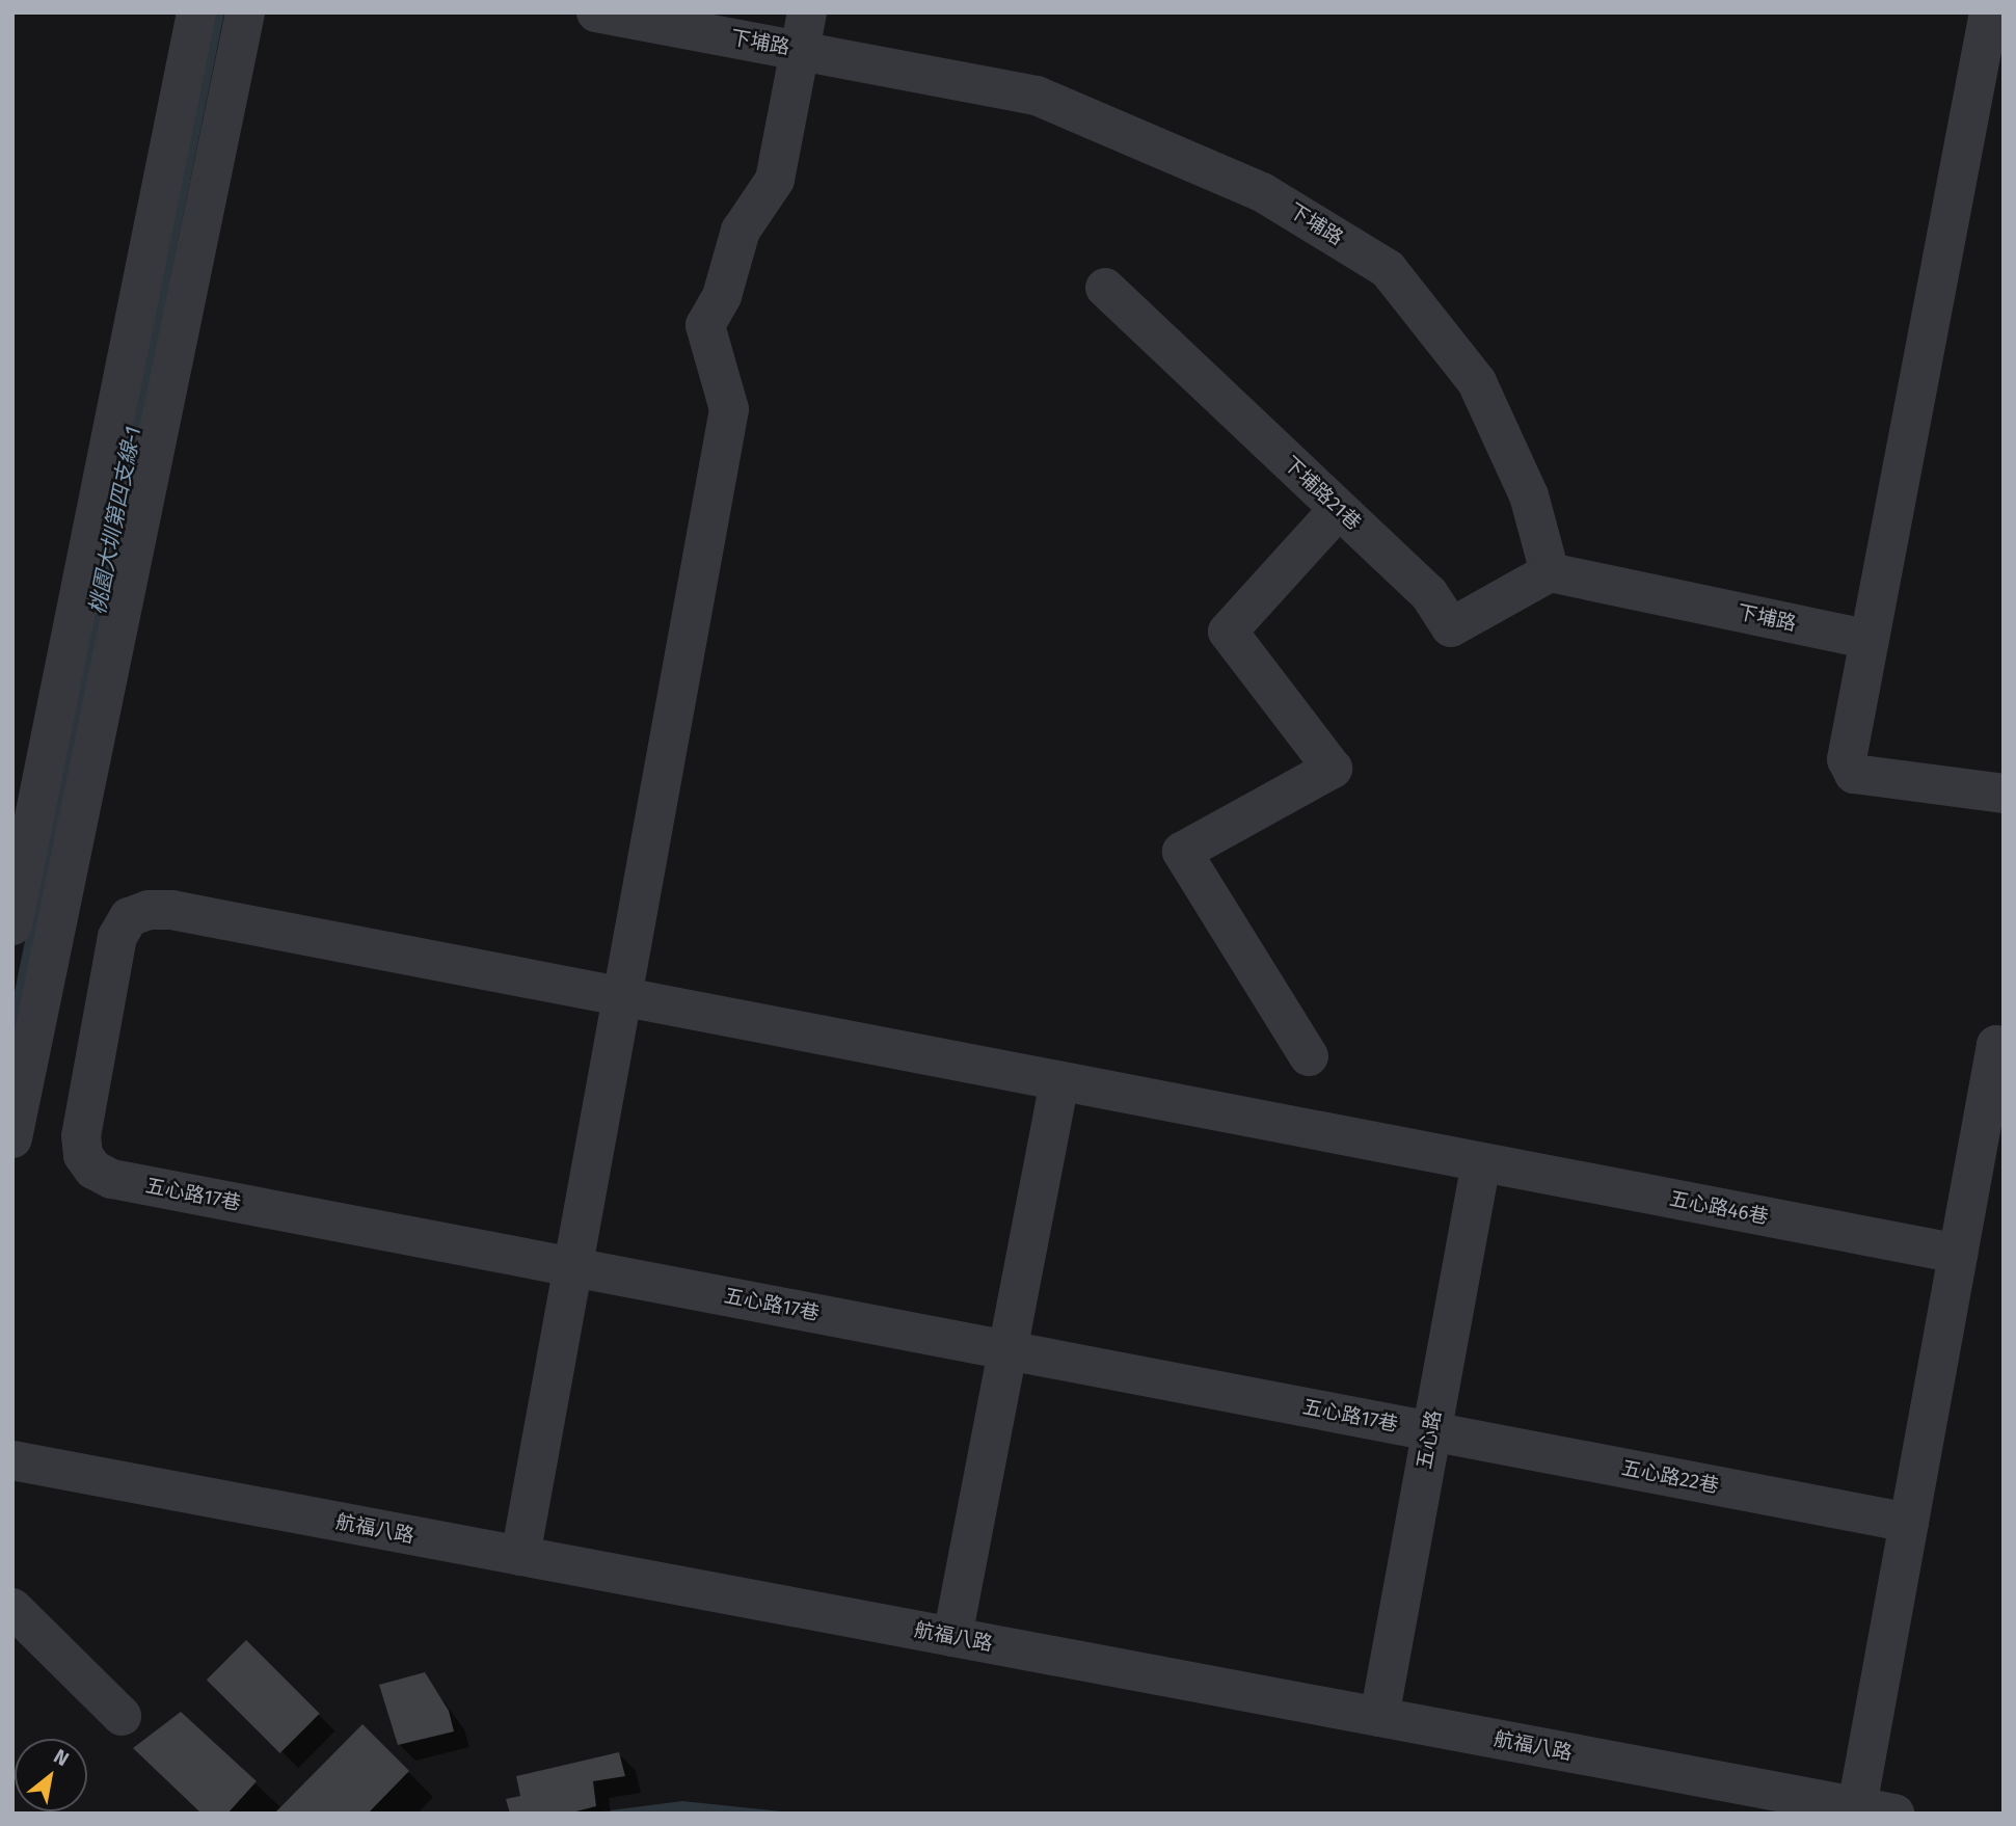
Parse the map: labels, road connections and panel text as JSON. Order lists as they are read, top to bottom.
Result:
{
  "streets": {
    "street": [
      "下埔路",
      "下埔路21巷",
      "五心路17巷",
      "五心路46巷",
      "五心路",
      "五心路22巷",
      "航福八路"
    ]
  },
  "crossings": [
    ["下埔路", "下埔路21巷"],
    ["五心路17巷", "五心路46巷"],
    ["五心路17巷", "五心路"],
    ["五心路17巷", "五心路22巷"],
    ["五心路46巷", "五心路"],
    ["五心路", "五心路22巷"],
    ["五心路", "航福八路"]
  ],
  "water": ["桃園大圳第四支線-1"],
  "north": "top right"
}
